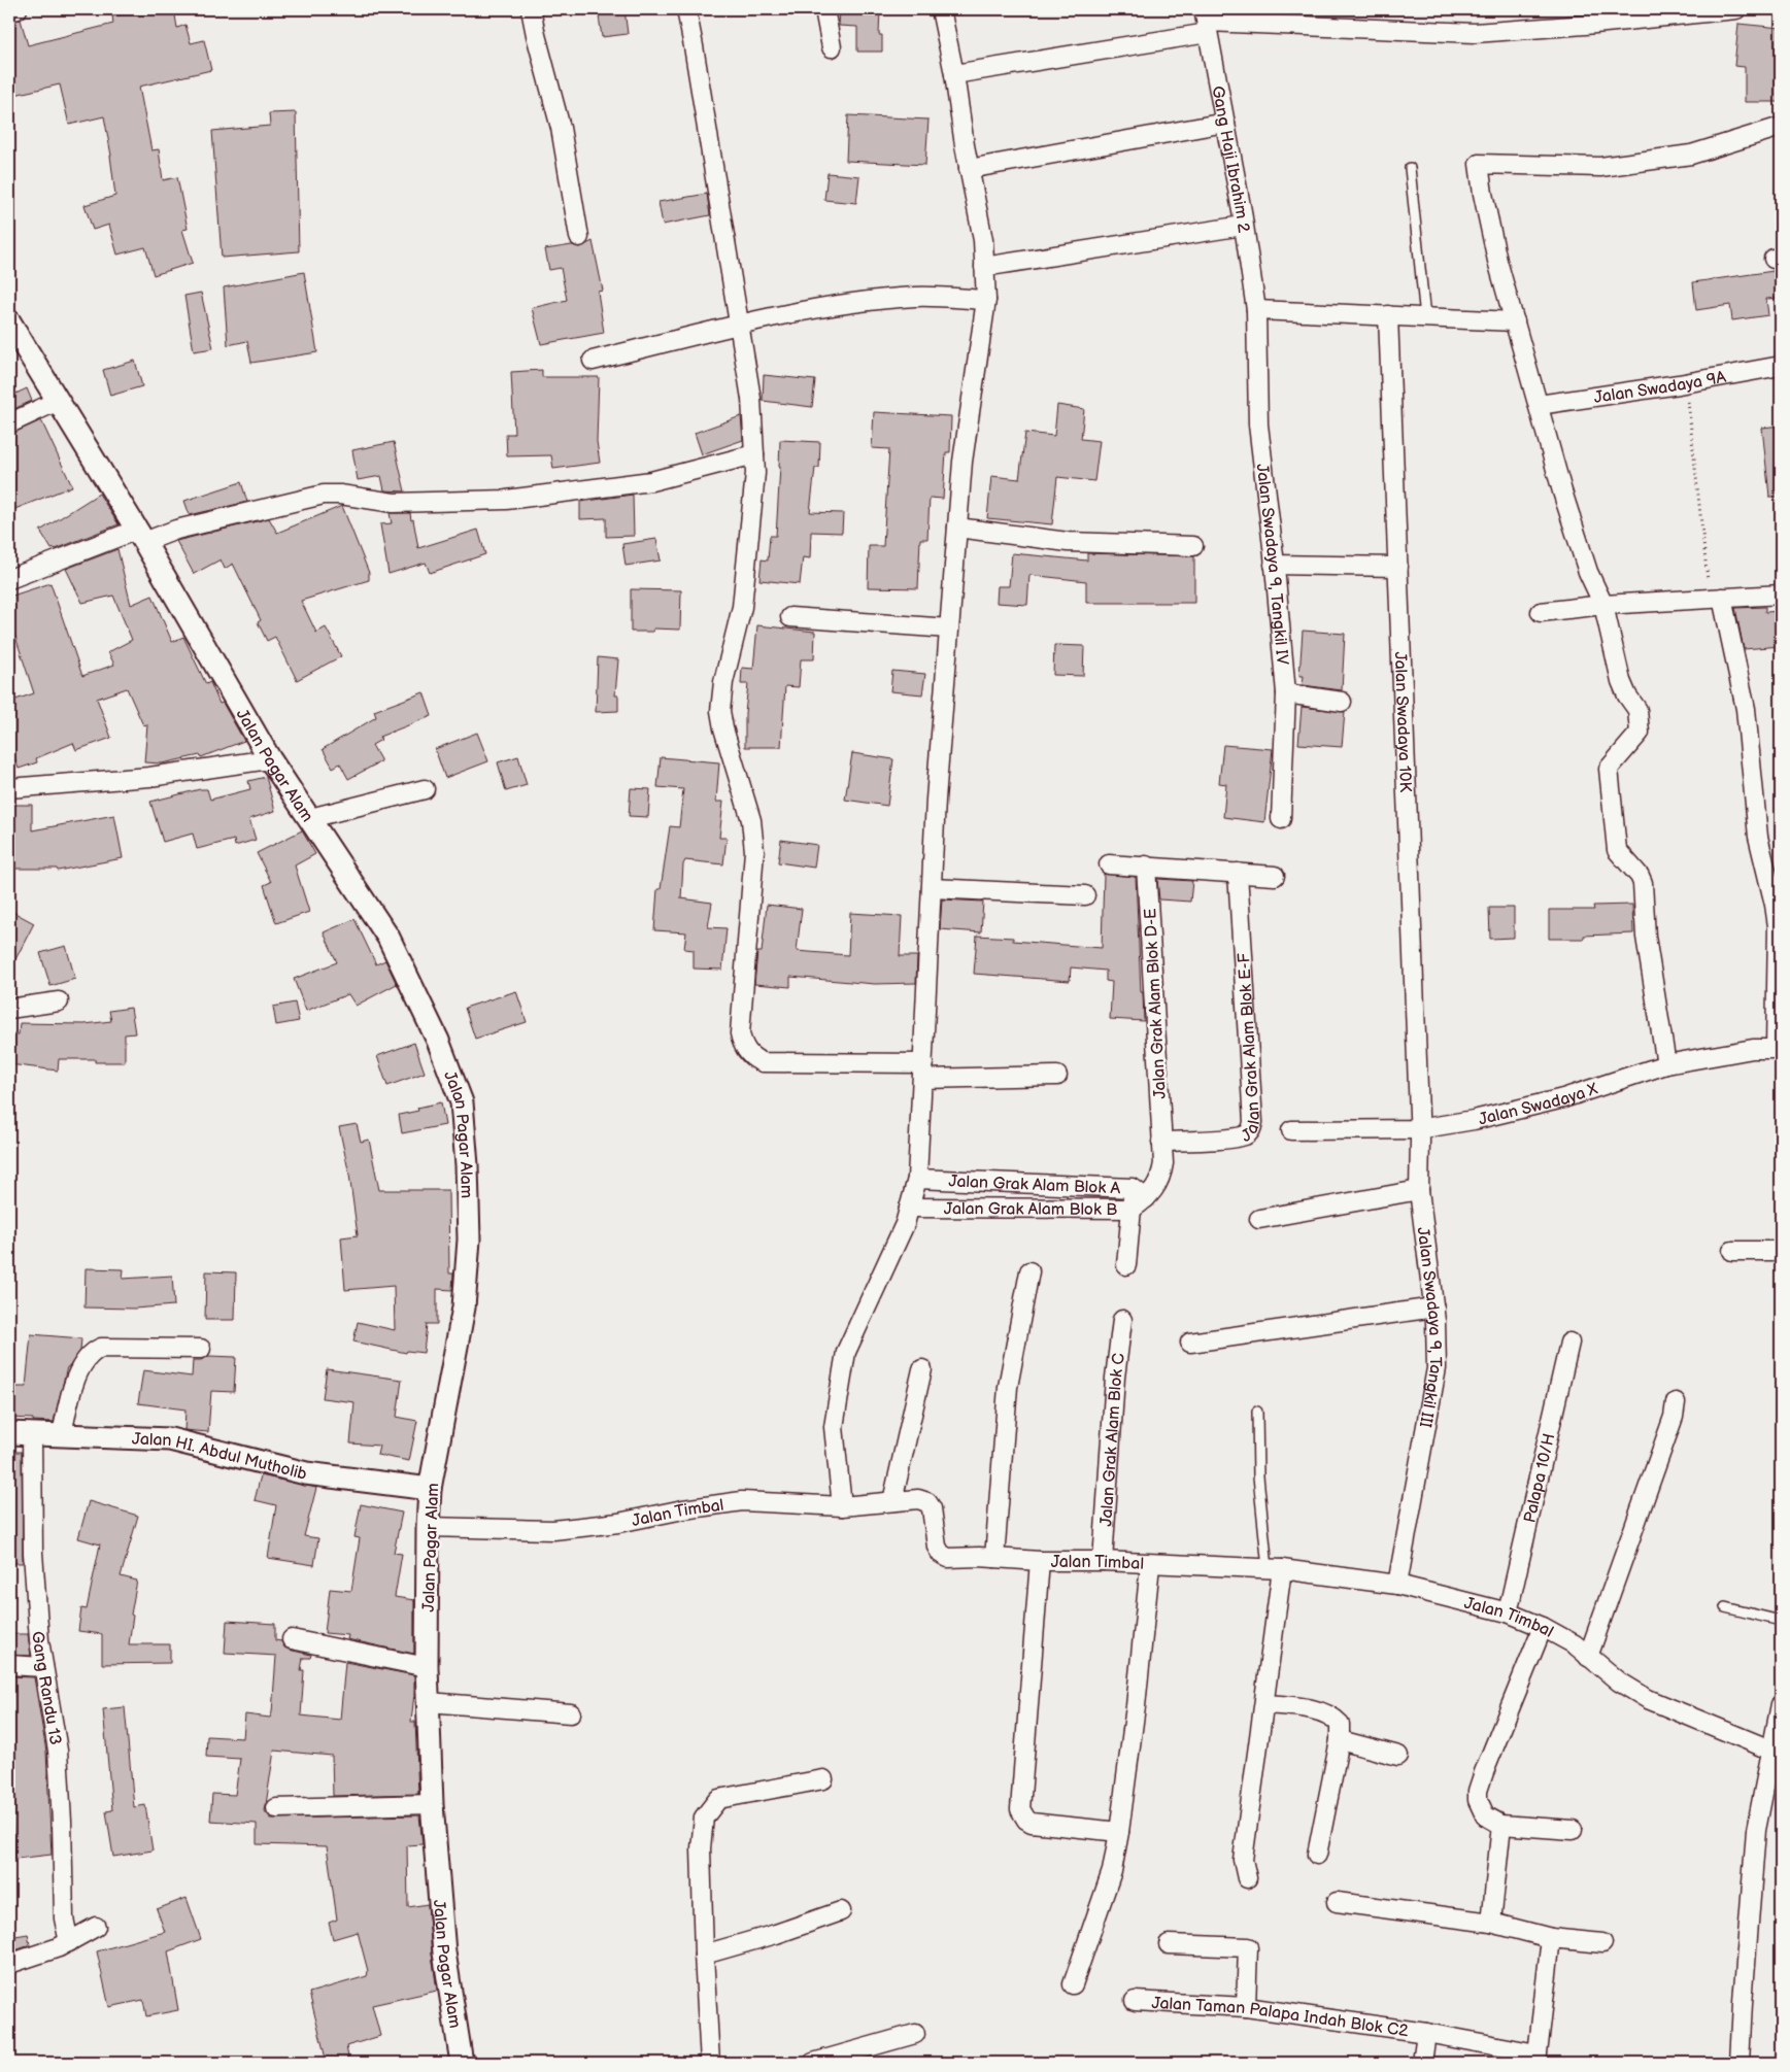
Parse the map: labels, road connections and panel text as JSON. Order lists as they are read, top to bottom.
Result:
{
  "streets": {
    "street": [
      "Gang Haji Ibrahim 2",
      "Jalan Swadaya 9A",
      "Jalan Swadaya 9, Tangkil IV",
      "Jalan Swadaya 10K",
      "Jalan Pagar Alam",
      "Jalan Grak Alam Blok D-E",
      "Jalan Grak Alam Blok E-F",
      "Jalan Swadaya X",
      "Jalan Grak Alam Blok A",
      "Jalan Grak Alam Blok B",
      "Jalan Swadaya 9, Tangkil III",
      "Jalan Grak Alam Blok C",
      "Jalan HI. Abdul Mutholib",
      "Palapa 10/H",
      "Jalan Timbal",
      "Gang Randu 13",
      "Jalan Taman Palapa Indah Blok C2"
    ]
  },
  "crossings": [
    ["Gang Haji Ibrahim 2", "Jalan Swadaya 9, Tangkil IV"],
    ["Jalan Swadaya 10K", "Jalan Swadaya X"],
    ["Jalan Swadaya 10K", "Jalan Swadaya 9, Tangkil III"],
    ["Jalan Pagar Alam", "Jalan HI. Abdul Mutholib"],
    ["Jalan Pagar Alam", "Jalan Timbal"],
    ["Jalan Grak Alam Blok D-E", "Jalan Grak Alam Blok E-F"],
    ["Jalan Swadaya X", "Jalan Swadaya 9, Tangkil III"],
    ["Jalan Grak Alam Blok A", "Jalan Grak Alam Blok B"],
    ["Jalan Swadaya 9, Tangkil III", "Jalan Timbal"],
    ["Jalan Grak Alam Blok C", "Jalan Timbal"],
    ["Jalan HI. Abdul Mutholib", "Gang Randu 13"],
    ["Palapa 10/H", "Jalan Timbal"]
  ]
}
